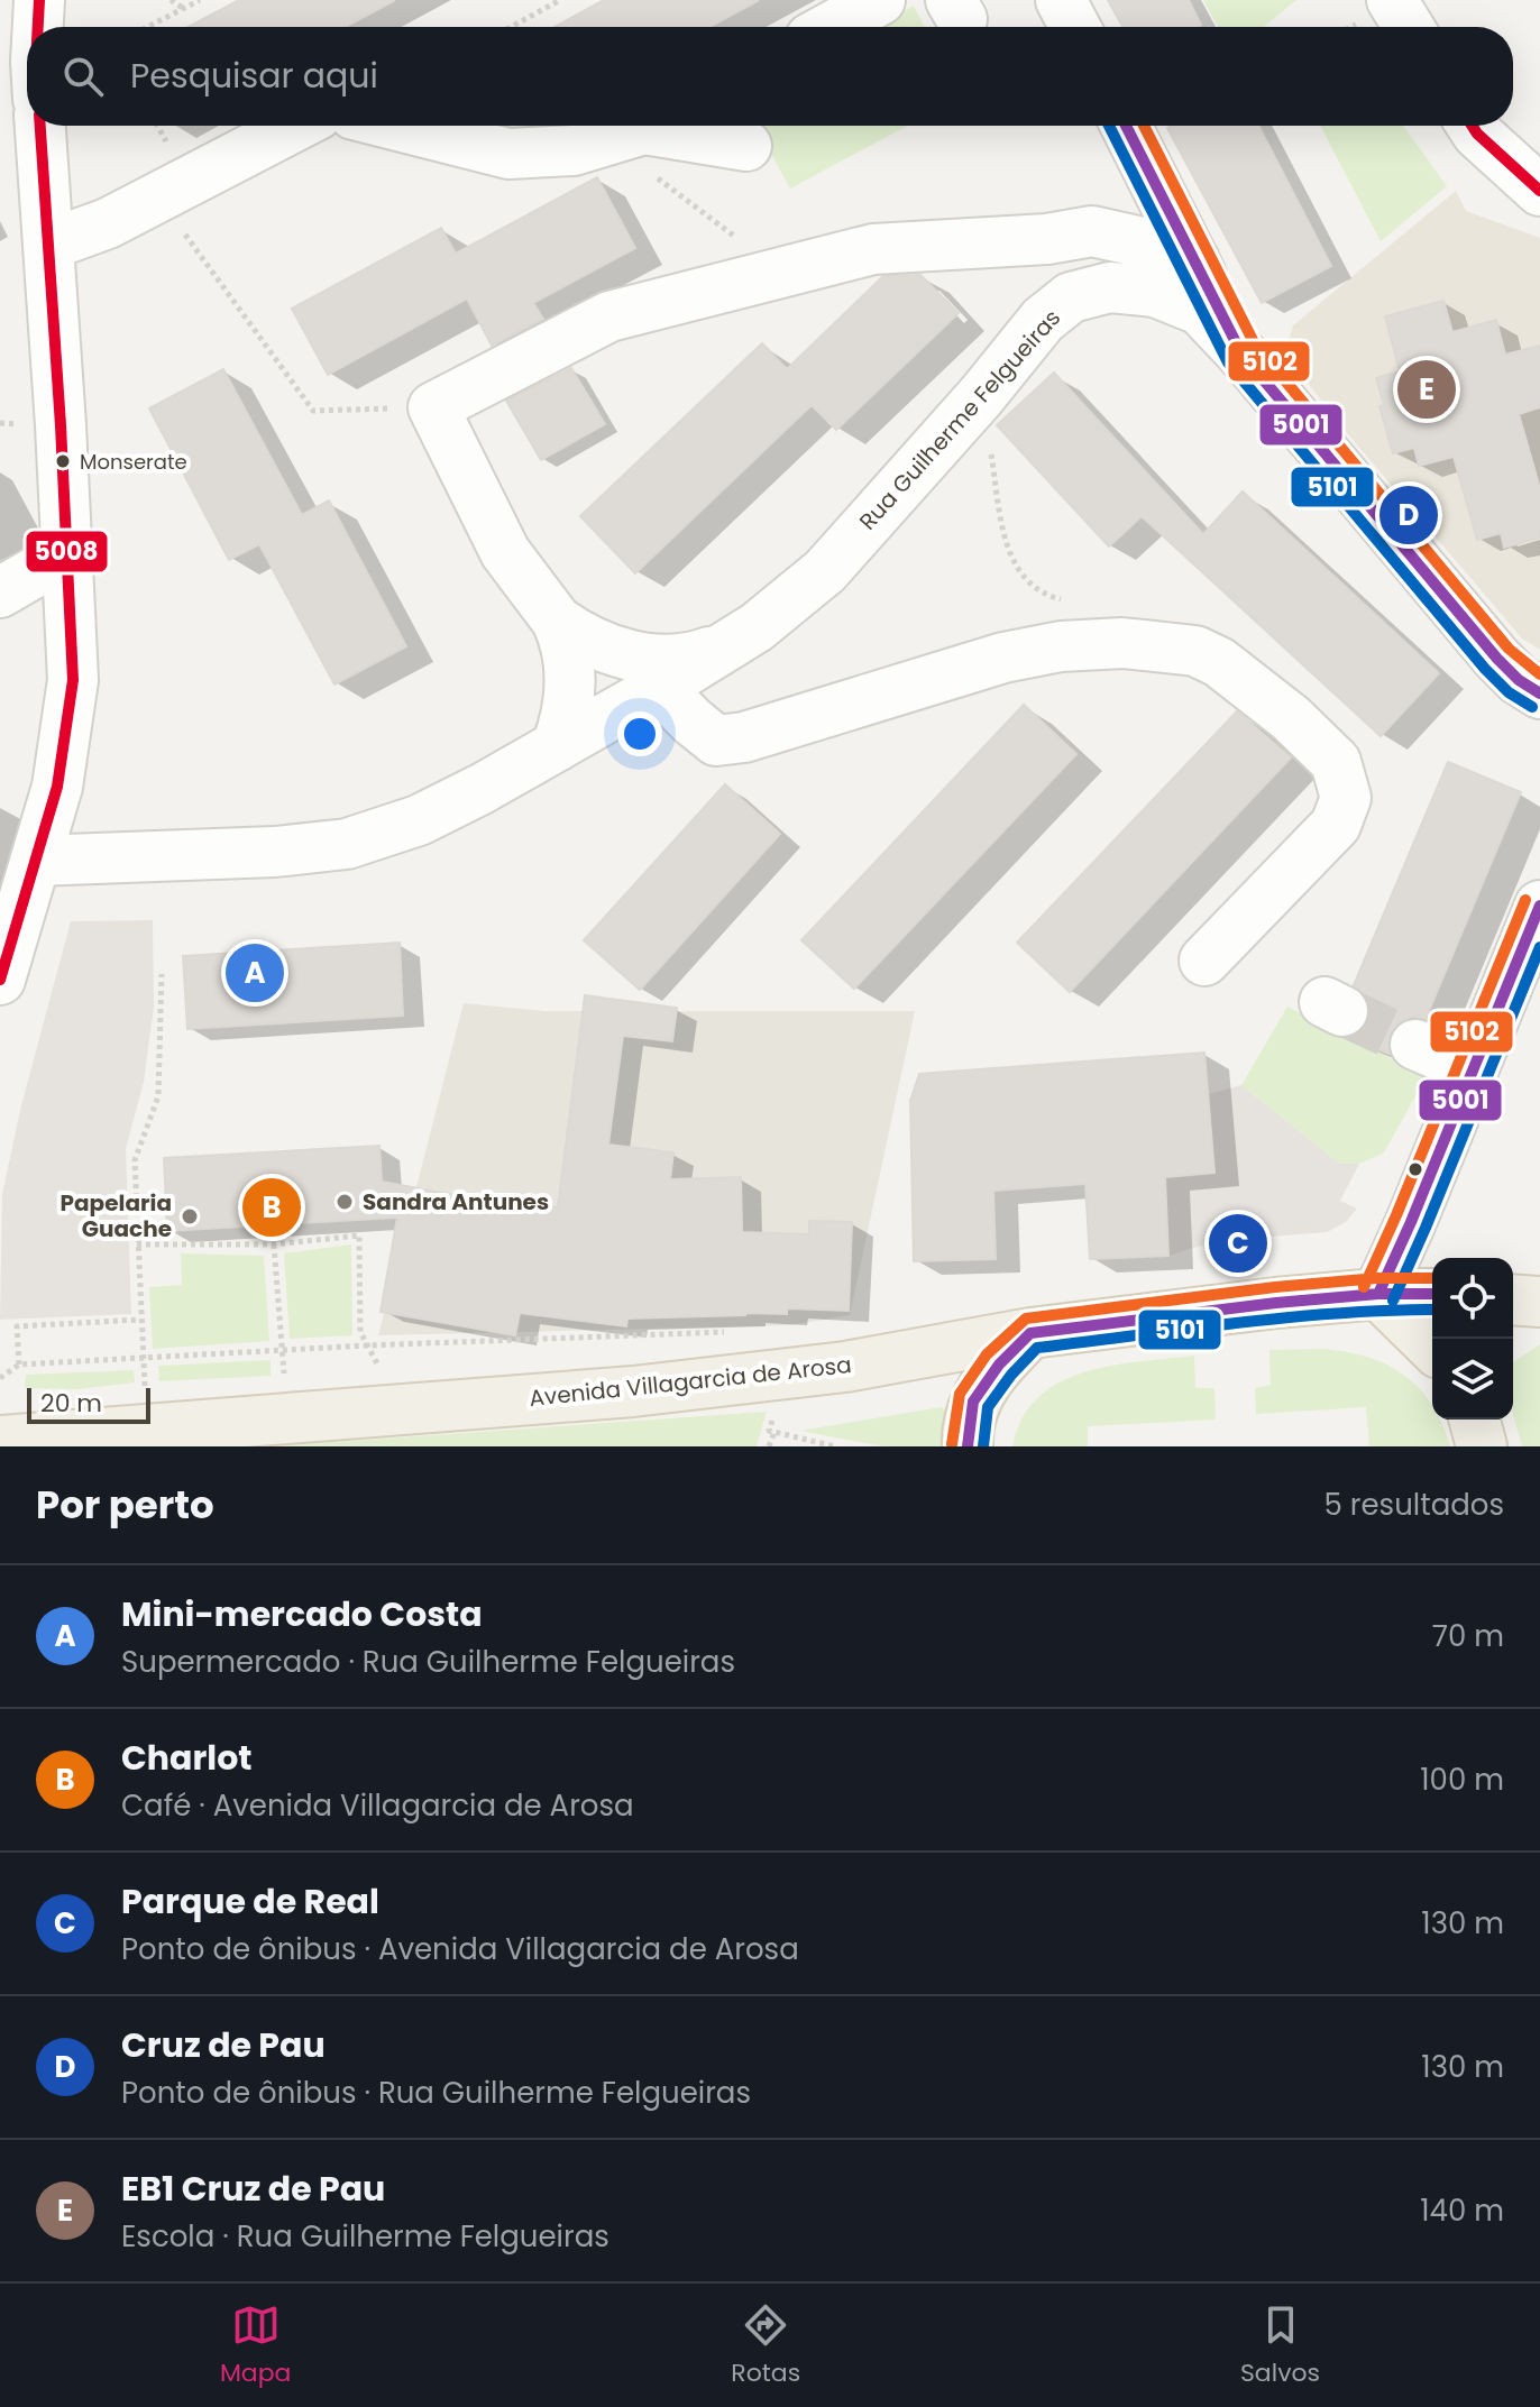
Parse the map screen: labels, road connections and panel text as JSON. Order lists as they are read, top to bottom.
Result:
{
  "streets": {
    "main road": ["Avenida Villagarcia de Arosa"],
    "street": ["Rua Guilherme Felgueiras"]
  },
  "places": ["Monserate", "Sandra Antunes", "Papelaria Guache"],
  "lines": [
    "transit line 5008",
    "transit line 5001",
    "transit line 5101",
    "transit line 5102"
  ],
  "scale_bar": "20 m",
  "page": {
    "search": "Pesquisar aqui",
    "pins": [
      "E",
      "D",
      "A",
      "B",
      "C"
    ],
    "scale": "20 m",
    "heading": ["Por perto", "5 resultados"],
    "list": [
      {
        "mark": "A",
        "name": "Mini-mercado Costa",
        "note": "Supermercado · Rua Guilherme Felgueiras",
        "value": "70 m"
      },
      {
        "mark": "B",
        "name": "Charlot",
        "note": "Café · Avenida Villagarcia de Arosa",
        "value": "100 m"
      },
      {
        "mark": "C",
        "name": "Parque de Real",
        "note": "Ponto de ônibus · Avenida Villagarcia de Arosa",
        "value": "130 m"
      },
      {
        "mark": "D",
        "name": "Cruz de Pau",
        "note": "Ponto de ônibus · Rua Guilherme Felgueiras",
        "value": "130 m"
      },
      {
        "mark": "E",
        "name": "EB1 Cruz de Pau",
        "note": "Escola · Rua Guilherme Felgueiras",
        "value": "140 m"
      }
    ],
    "nav": ["Mapa", "Rotas", "Salvos"]
  }
}
